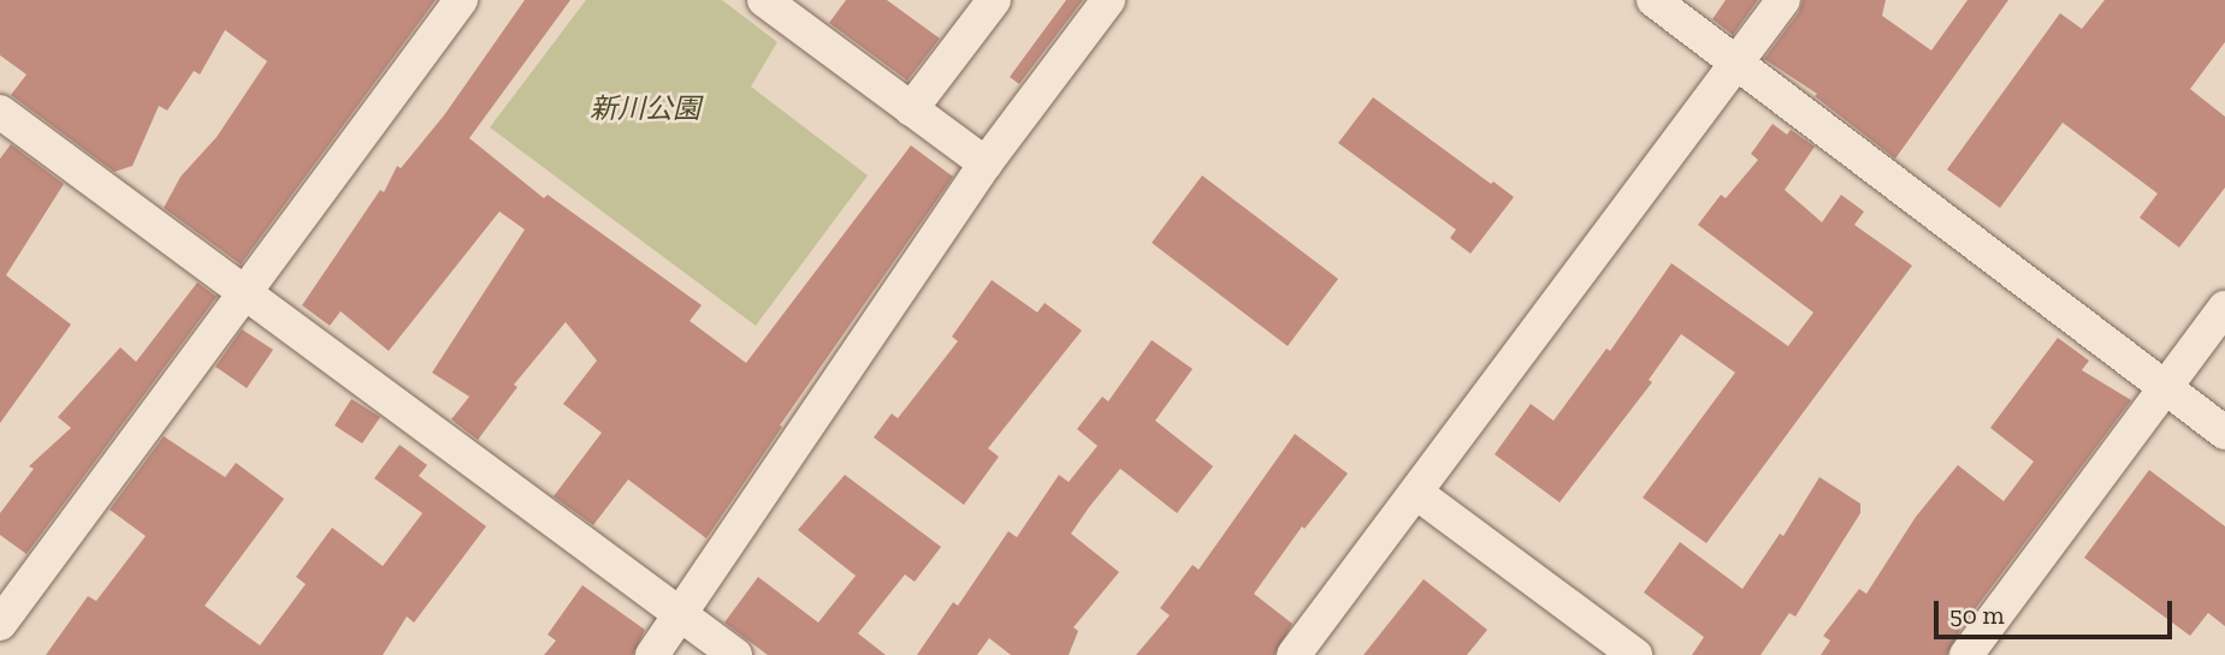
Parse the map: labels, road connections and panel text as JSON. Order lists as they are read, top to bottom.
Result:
{
  "parks": ["新川公園"],
  "scale_bar": "50 m"
}
